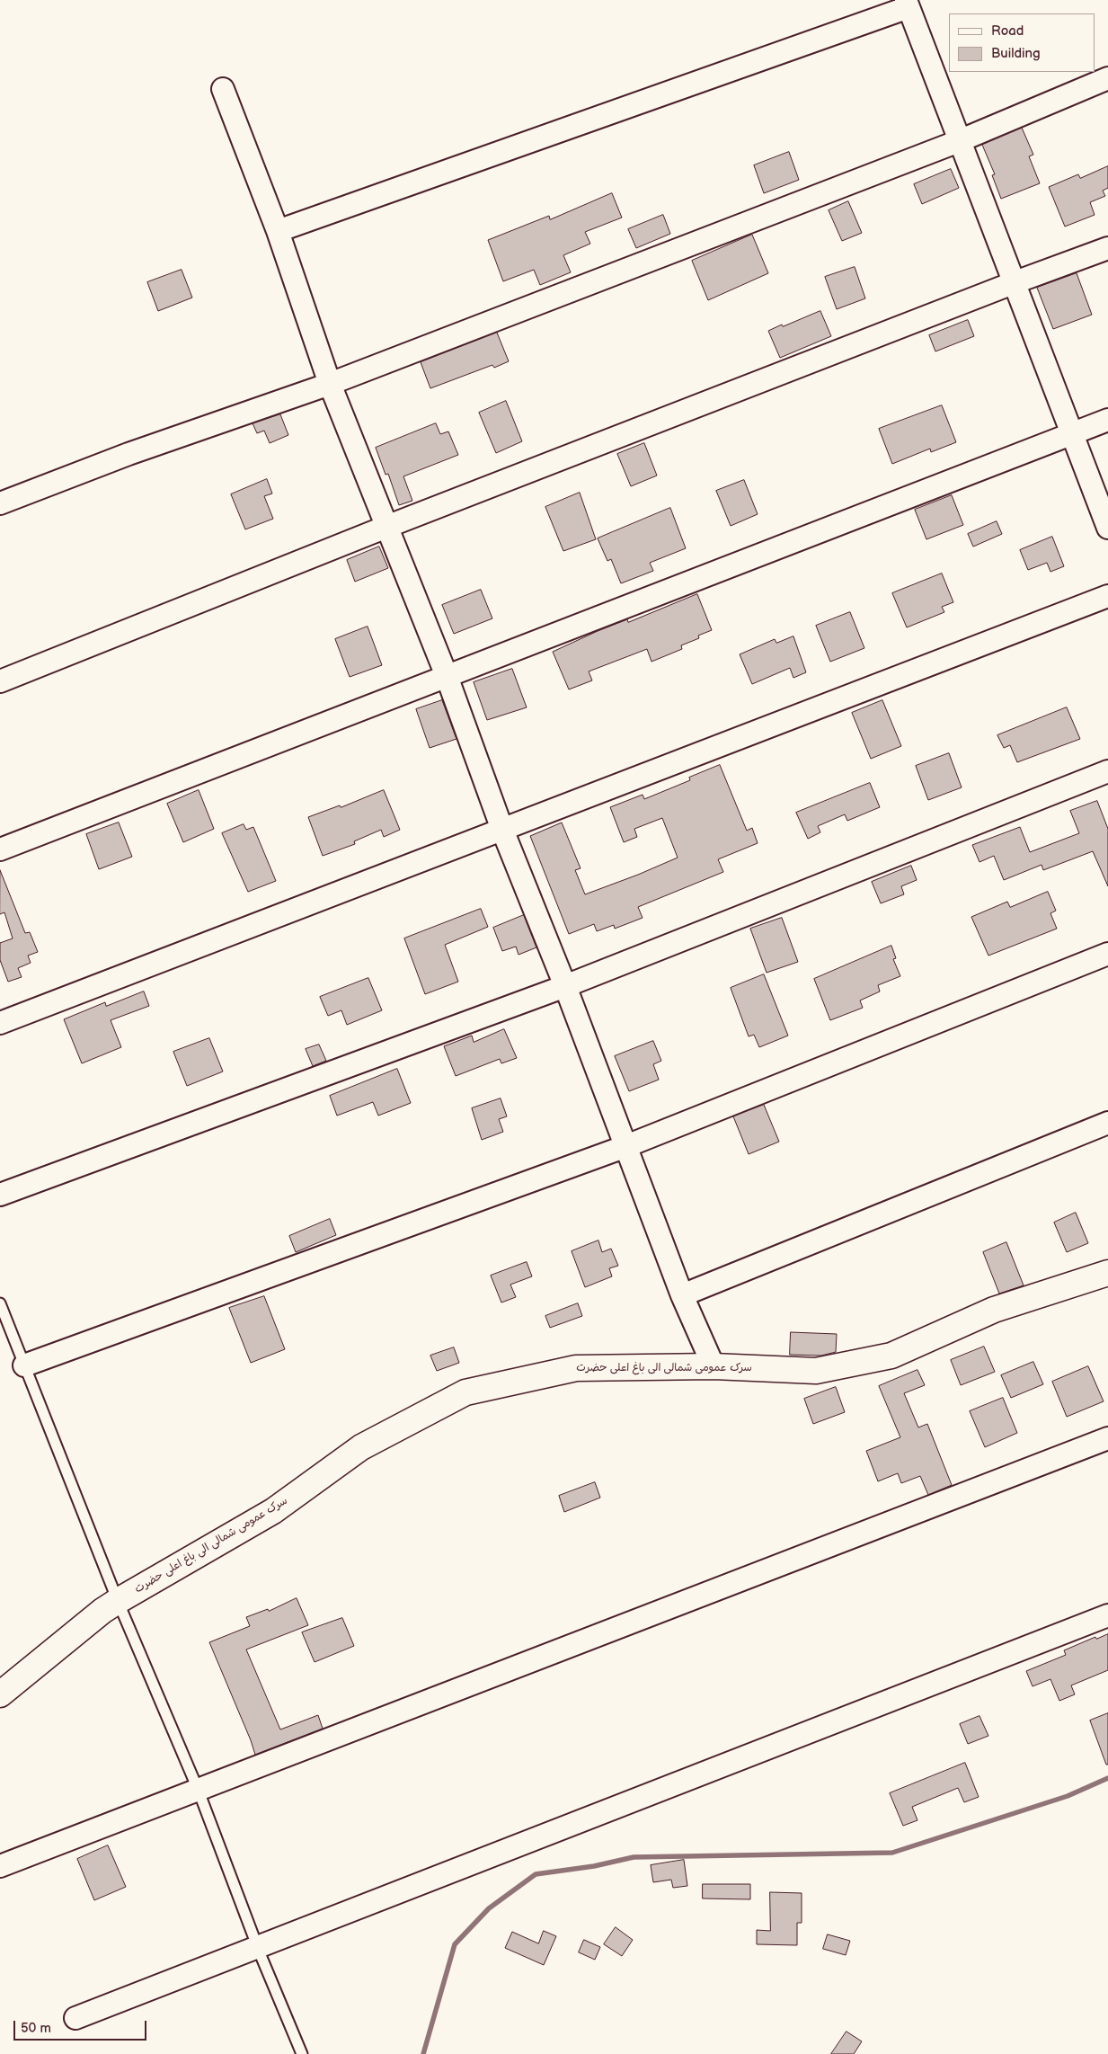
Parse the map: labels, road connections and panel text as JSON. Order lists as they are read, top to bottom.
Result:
{
  "streets": {
    "street": ["سرک عمومی شمالی الی باغ اعلی حضرت"]
  },
  "legend": ["Road", "Building"],
  "scale_bar": "50 m"
}
